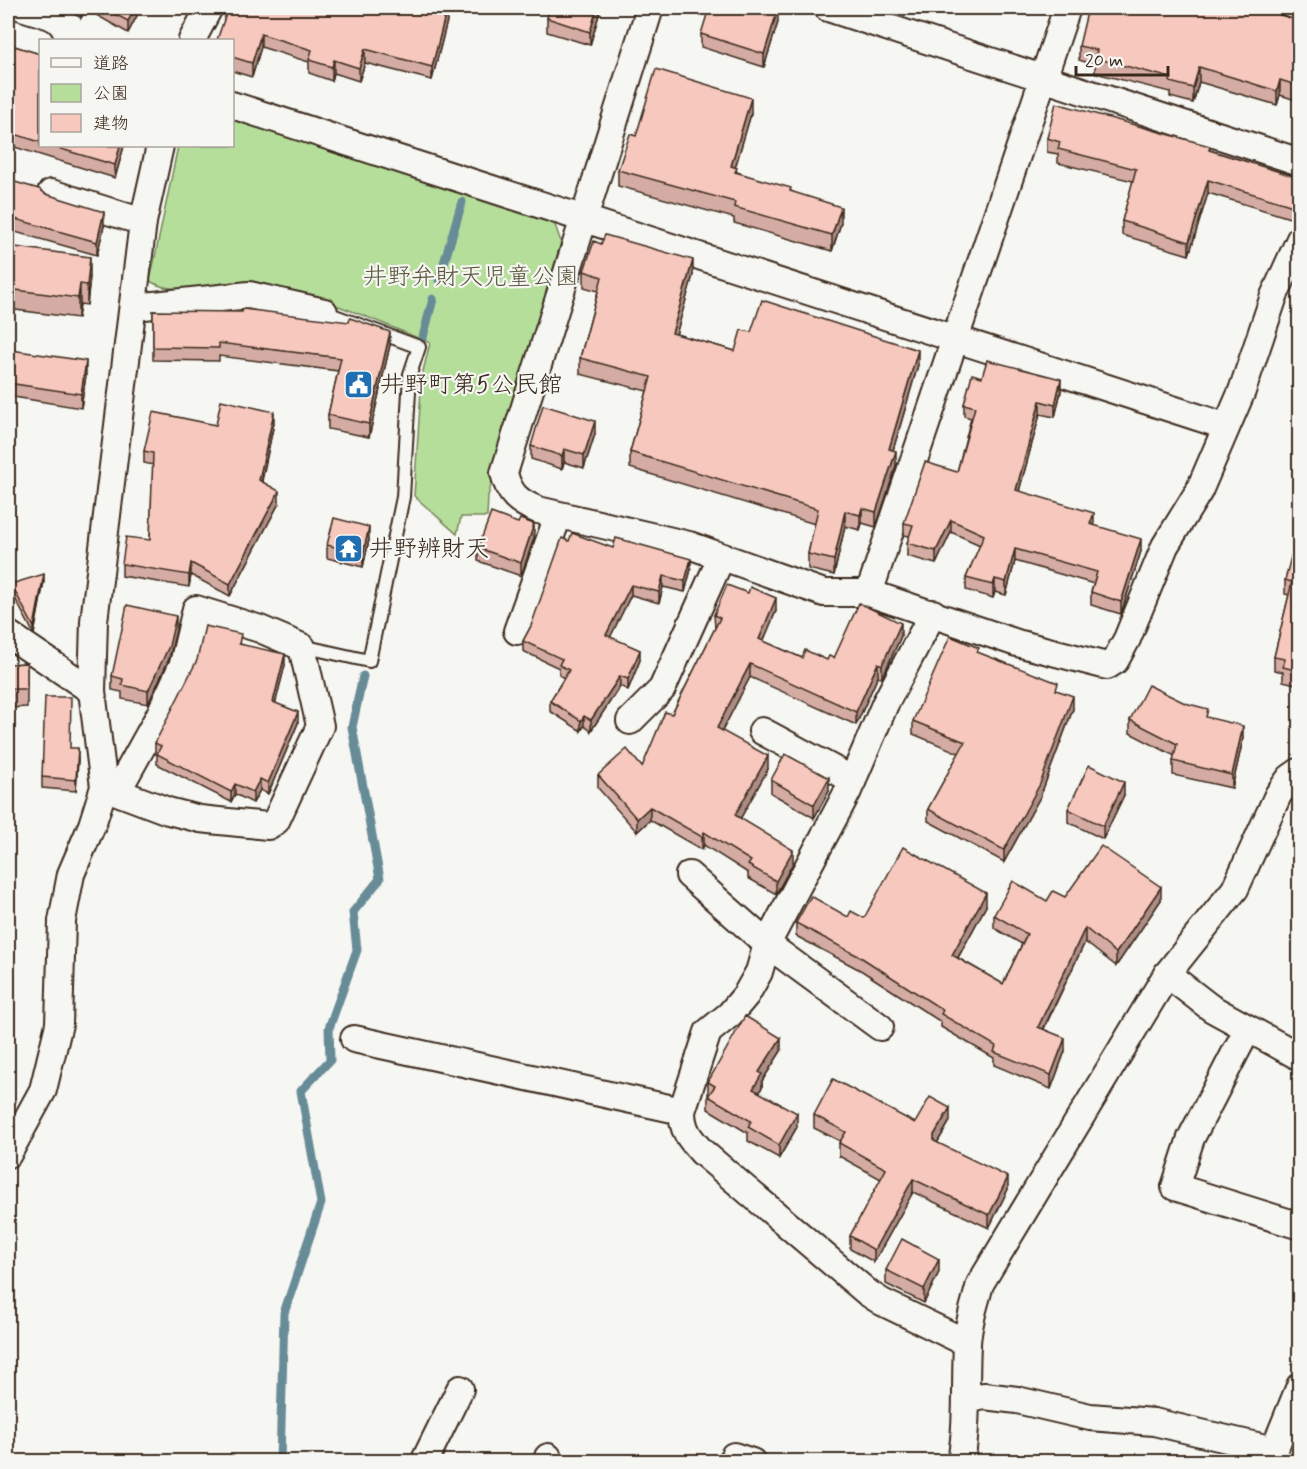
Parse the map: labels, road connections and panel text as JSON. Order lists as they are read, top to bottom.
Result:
{
  "parks": ["井野弁財天児童公園"],
  "places": {
    "public building": ["井野町第5公民館"],
    "temple": ["井野辨財天"]
  },
  "legend": ["道路", "公園", "建物"],
  "scale_bar": "20 m"
}
